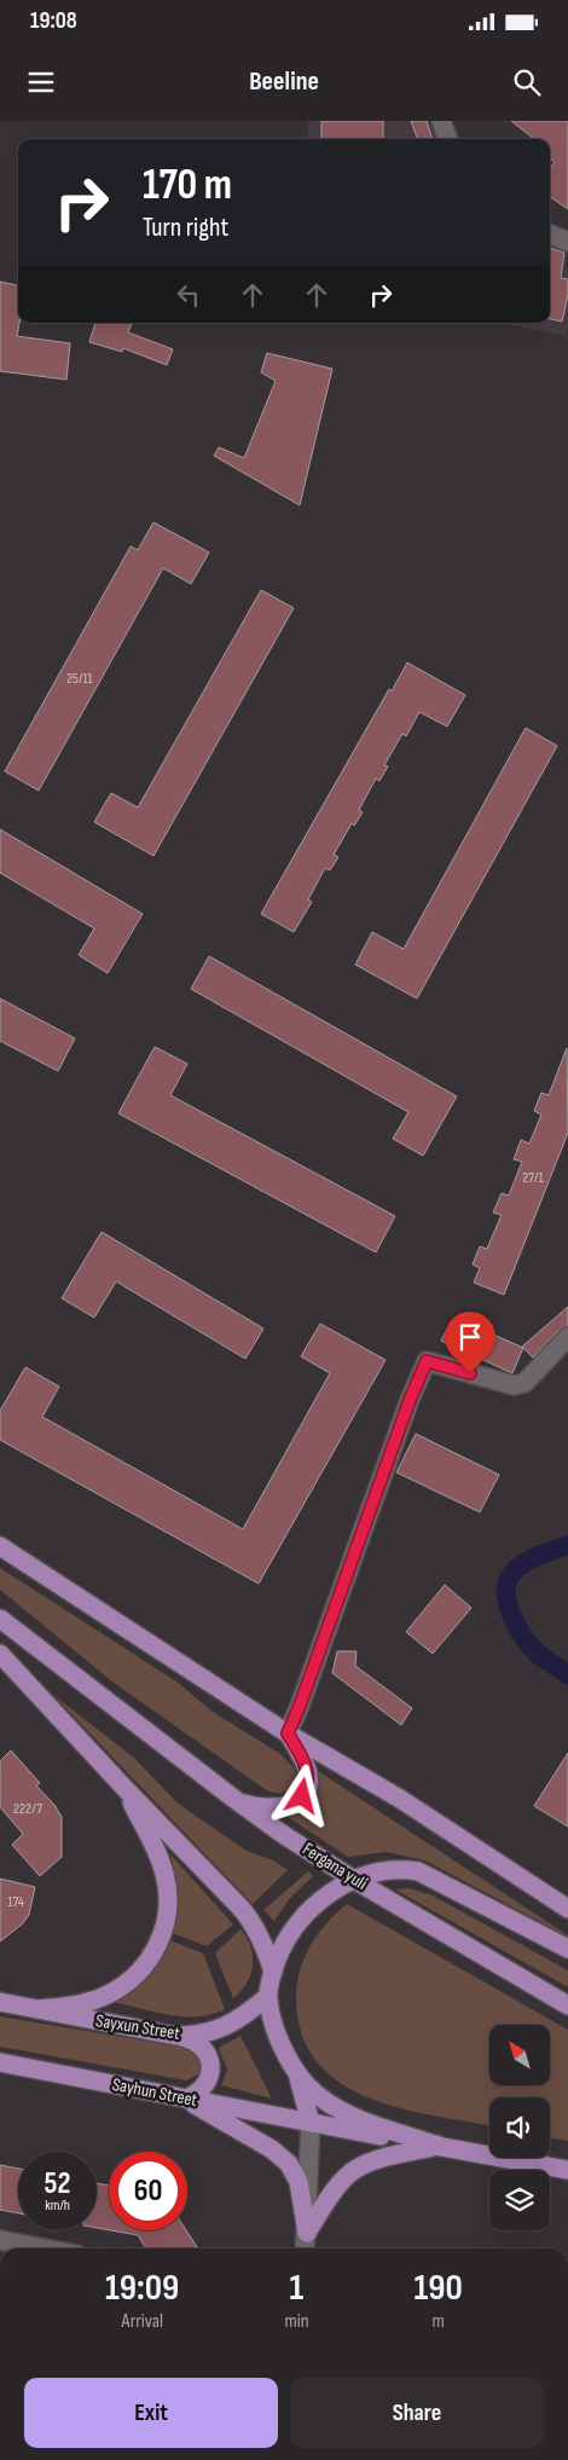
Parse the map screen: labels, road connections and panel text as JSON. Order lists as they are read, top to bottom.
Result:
{
  "streets": {
    "main road": ["Fergana yuli", "Sayxun Street", "Sayhun Street"]
  },
  "house_numbers": [
    "25/11",
    "27/1",
    "222/7",
    "174"
  ],
  "north": "top left",
  "page": {
    "status": "19:08",
    "header": "Beeline",
    "turn": ["170 m", "Turn right"],
    "speed": "52 km/h",
    "limit": "60",
    "eta": [
      "19:09",
      "Arrival",
      "1",
      "min",
      "190",
      "m"
    ],
    "buttons": ["Exit", "Share"]
  }
}
